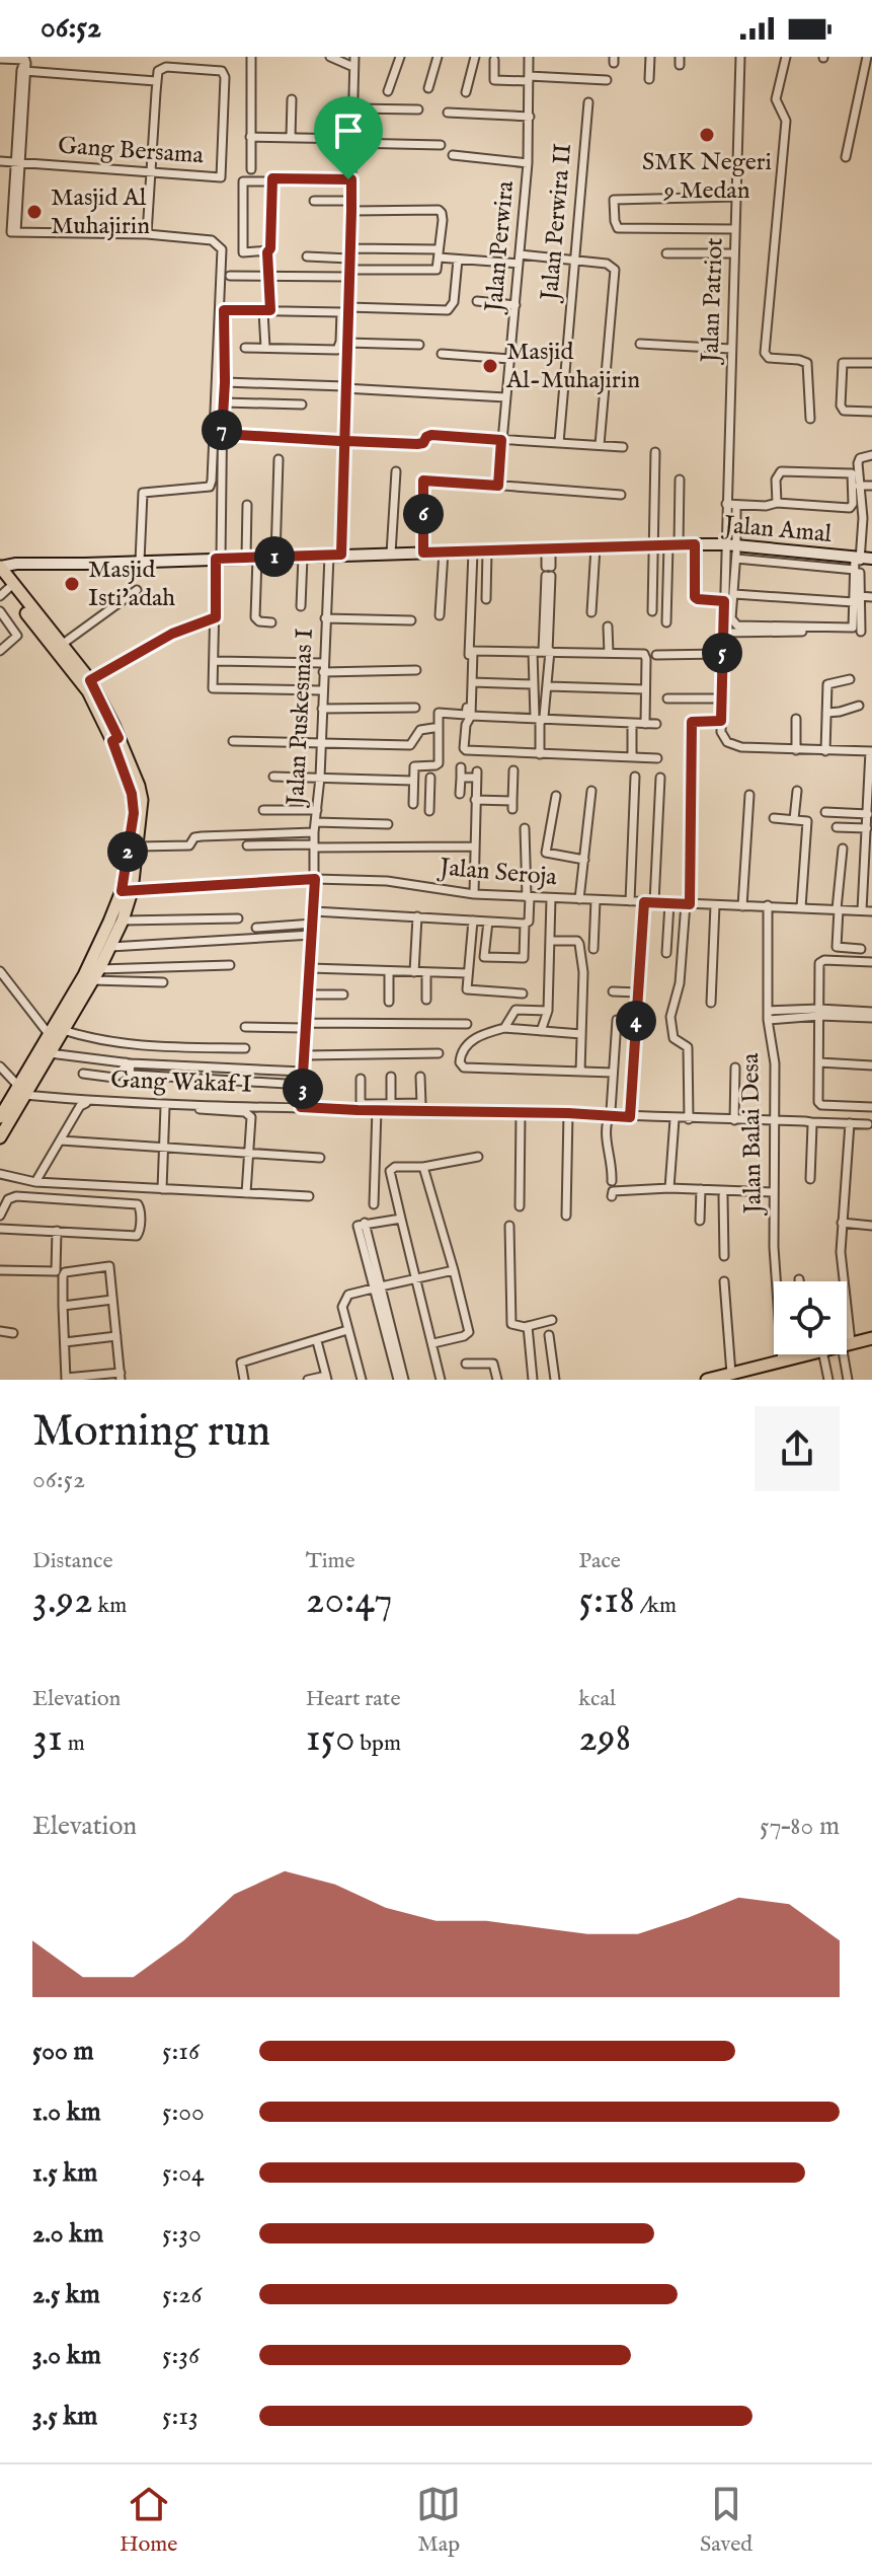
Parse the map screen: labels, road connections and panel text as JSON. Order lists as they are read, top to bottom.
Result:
{
  "streets": {
    "street": [
      "Gang Bersama",
      "Jalan Perwira II",
      "Jalan Perwira",
      "Jalan Patriot",
      "Jalan Amal",
      "Jalan Puskesmas I",
      "Jalan Seroja",
      "Gang Wakaf I",
      "Jalan Balai Desa"
    ]
  },
  "crossings": [
    ["Jalan Patriot", "Jalan Amal"],
    ["Jalan Amal", "Jalan Puskesmas I"],
    ["Jalan Puskesmas I", "Jalan Seroja"],
    ["Jalan Puskesmas I", "Gang Wakaf I"],
    ["Jalan Seroja", "Jalan Balai Desa"],
    ["Gang Wakaf I", "Jalan Balai Desa"]
  ],
  "places": [
    "SMK Negeri 9 Medan",
    "Masjid Al Muhajirin",
    "Masjid Al-Muhajirin",
    "Masjid Isti'adah"
  ],
  "page": {
    "status": "06:52",
    "pins": [
      "7",
      "6",
      "1",
      "5",
      "2",
      "4",
      "3"
    ],
    "heading": ["Morning run", "06:52"],
    "stats": [
      ["Distance", "3.92 km"],
      ["Time", "20:47"],
      ["Pace", "5:18 /km"],
      ["Elevation", "31 m"],
      ["Heart rate", "150 bpm"],
      ["kcal", "298"]
    ],
    "chart": ["Elevation", "57–80 m"],
    "list": [
      {
        "name": "500 m",
        "note": "5:16"
      },
      {
        "name": "1.0 km",
        "note": "5:00"
      },
      {
        "name": "1.5 km",
        "note": "5:04"
      },
      {
        "name": "2.0 km",
        "note": "5:30"
      },
      {
        "name": "2.5 km",
        "note": "5:26"
      },
      {
        "name": "3.0 km",
        "note": "5:36"
      },
      {
        "name": "3.5 km",
        "note": "5:13"
      }
    ],
    "tabs": ["Home", "Map", "Saved"]
  }
}
